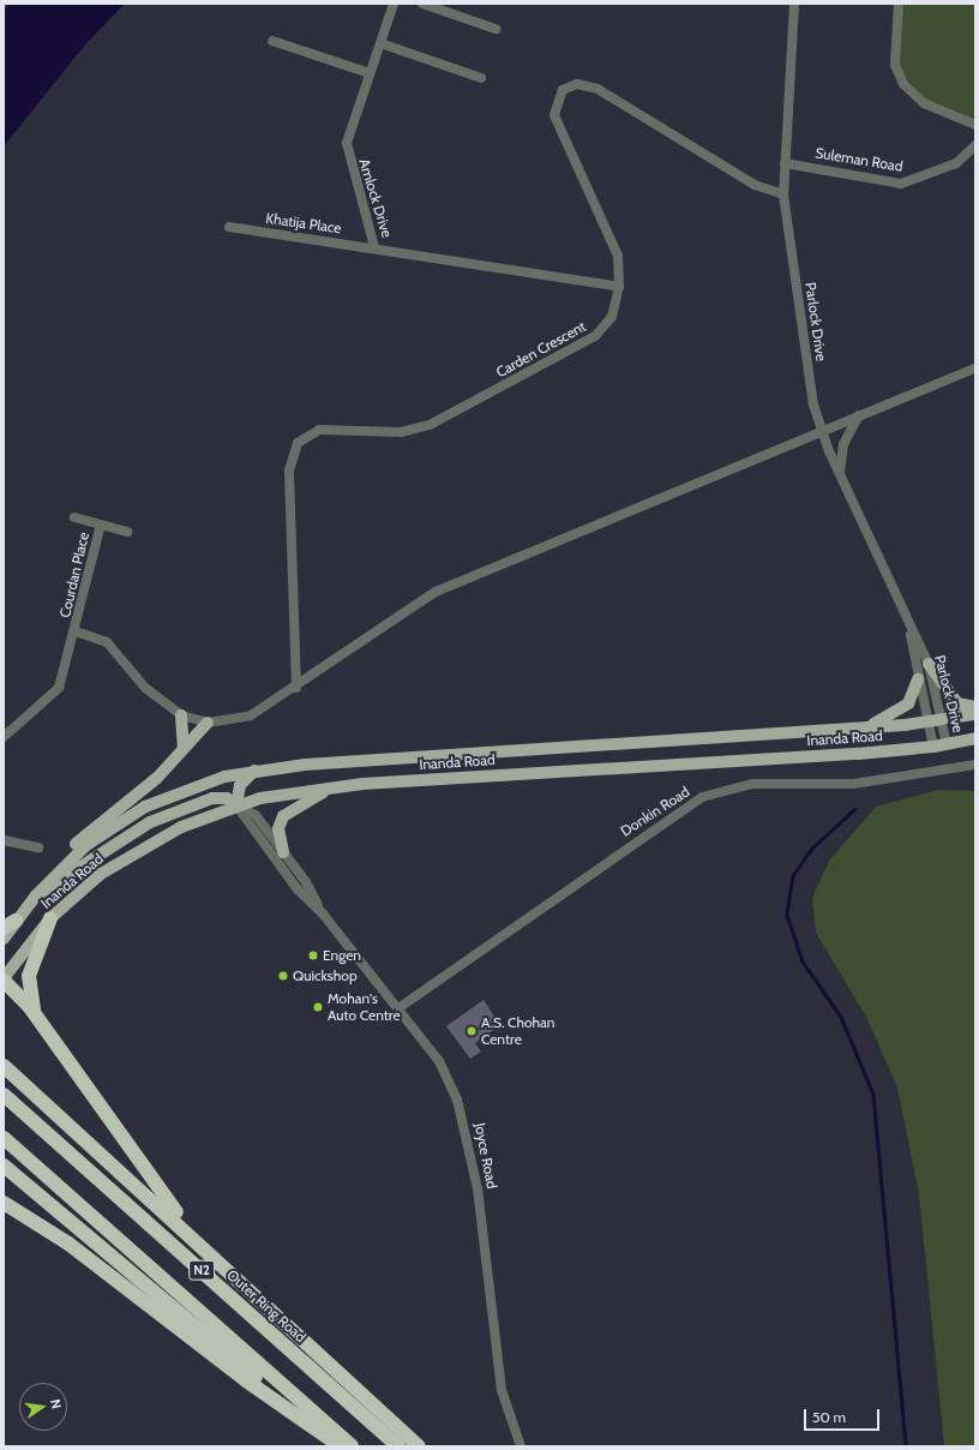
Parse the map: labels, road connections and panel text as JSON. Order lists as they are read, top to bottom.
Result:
{
  "streets": {
    "highway": ["N2", "Outer Ring Road"],
    "main road": ["Inanda Road"],
    "street": [
      "Suleman Road",
      "Amlock Drive",
      "Khatija Place",
      "Parlock Drive",
      "Carden Crescent",
      "Courdan Place",
      "Donkin Road",
      "Joyce Road"
    ]
  },
  "crossings": [
    ["Suleman Road", "Parlock Drive"],
    ["Amlock Drive", "Khatija Place"],
    ["Amlock Drive", "Carden Crescent"],
    ["Parlock Drive", "Carden Crescent"],
    ["Parlock Drive", "Inanda Road"],
    ["Inanda Road", "Joyce Road"],
    ["Donkin Road", "Joyce Road"]
  ],
  "places": [
    "Engen",
    "Quickshop",
    "Mohan's Auto Centre",
    "A.S. Chohan Centre"
  ],
  "scale_bar": "50 m",
  "north": "right"
}
